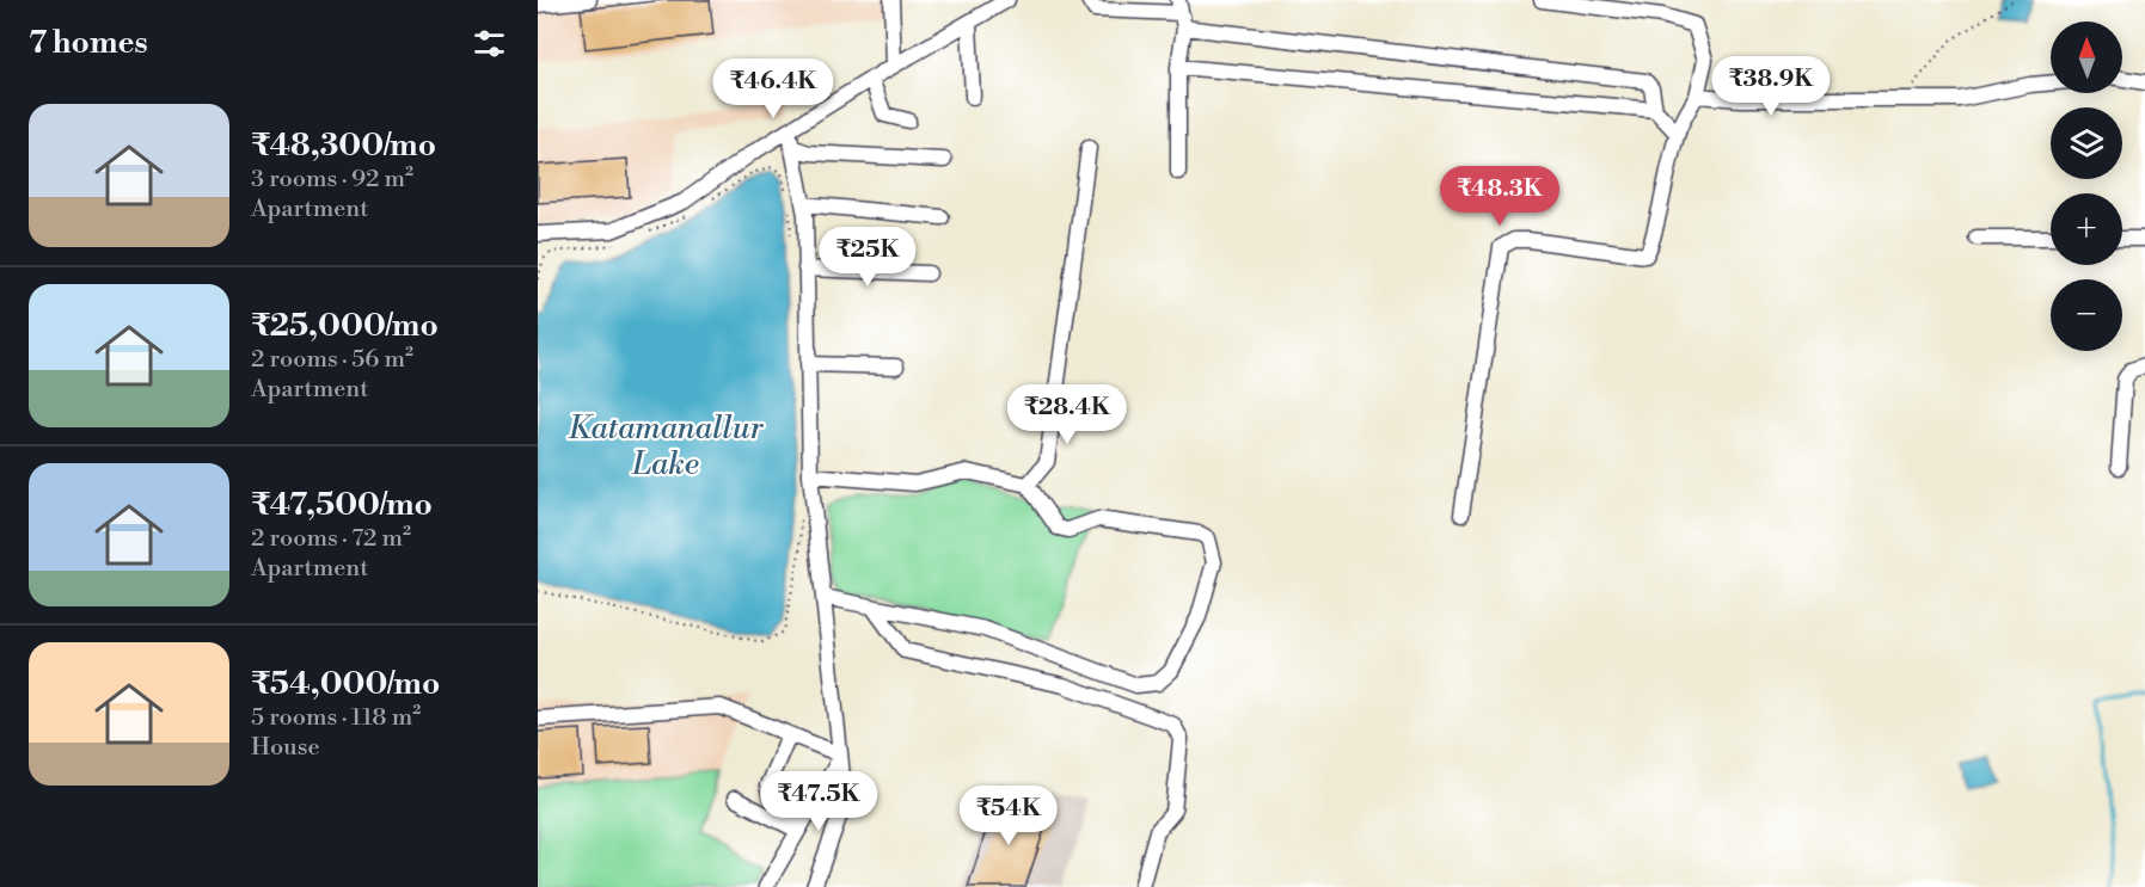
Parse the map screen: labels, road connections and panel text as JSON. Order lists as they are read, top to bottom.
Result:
{
  "water": ["Katamanallur Lake"],
  "north": "top",
  "page": {
    "heading": "7 homes",
    "map_buttons": ["+", "−"],
    "price": [
      "₹38.9K",
      "₹46.4K",
      "₹48.3K",
      "₹25K",
      "₹28.4K",
      "₹47.5K",
      "₹54K"
    ],
    "list": [
      {
        "name": "₹48,300/mo",
        "note": "3 rooms · 92 m² · Apartment"
      },
      {
        "name": "₹25,000/mo",
        "note": "2 rooms · 56 m² · Apartment"
      },
      {
        "name": "₹47,500/mo",
        "note": "2 rooms · 72 m² · Apartment"
      },
      {
        "name": "₹54,000/mo",
        "note": "5 rooms · 118 m² · House"
      }
    ]
  }
}
